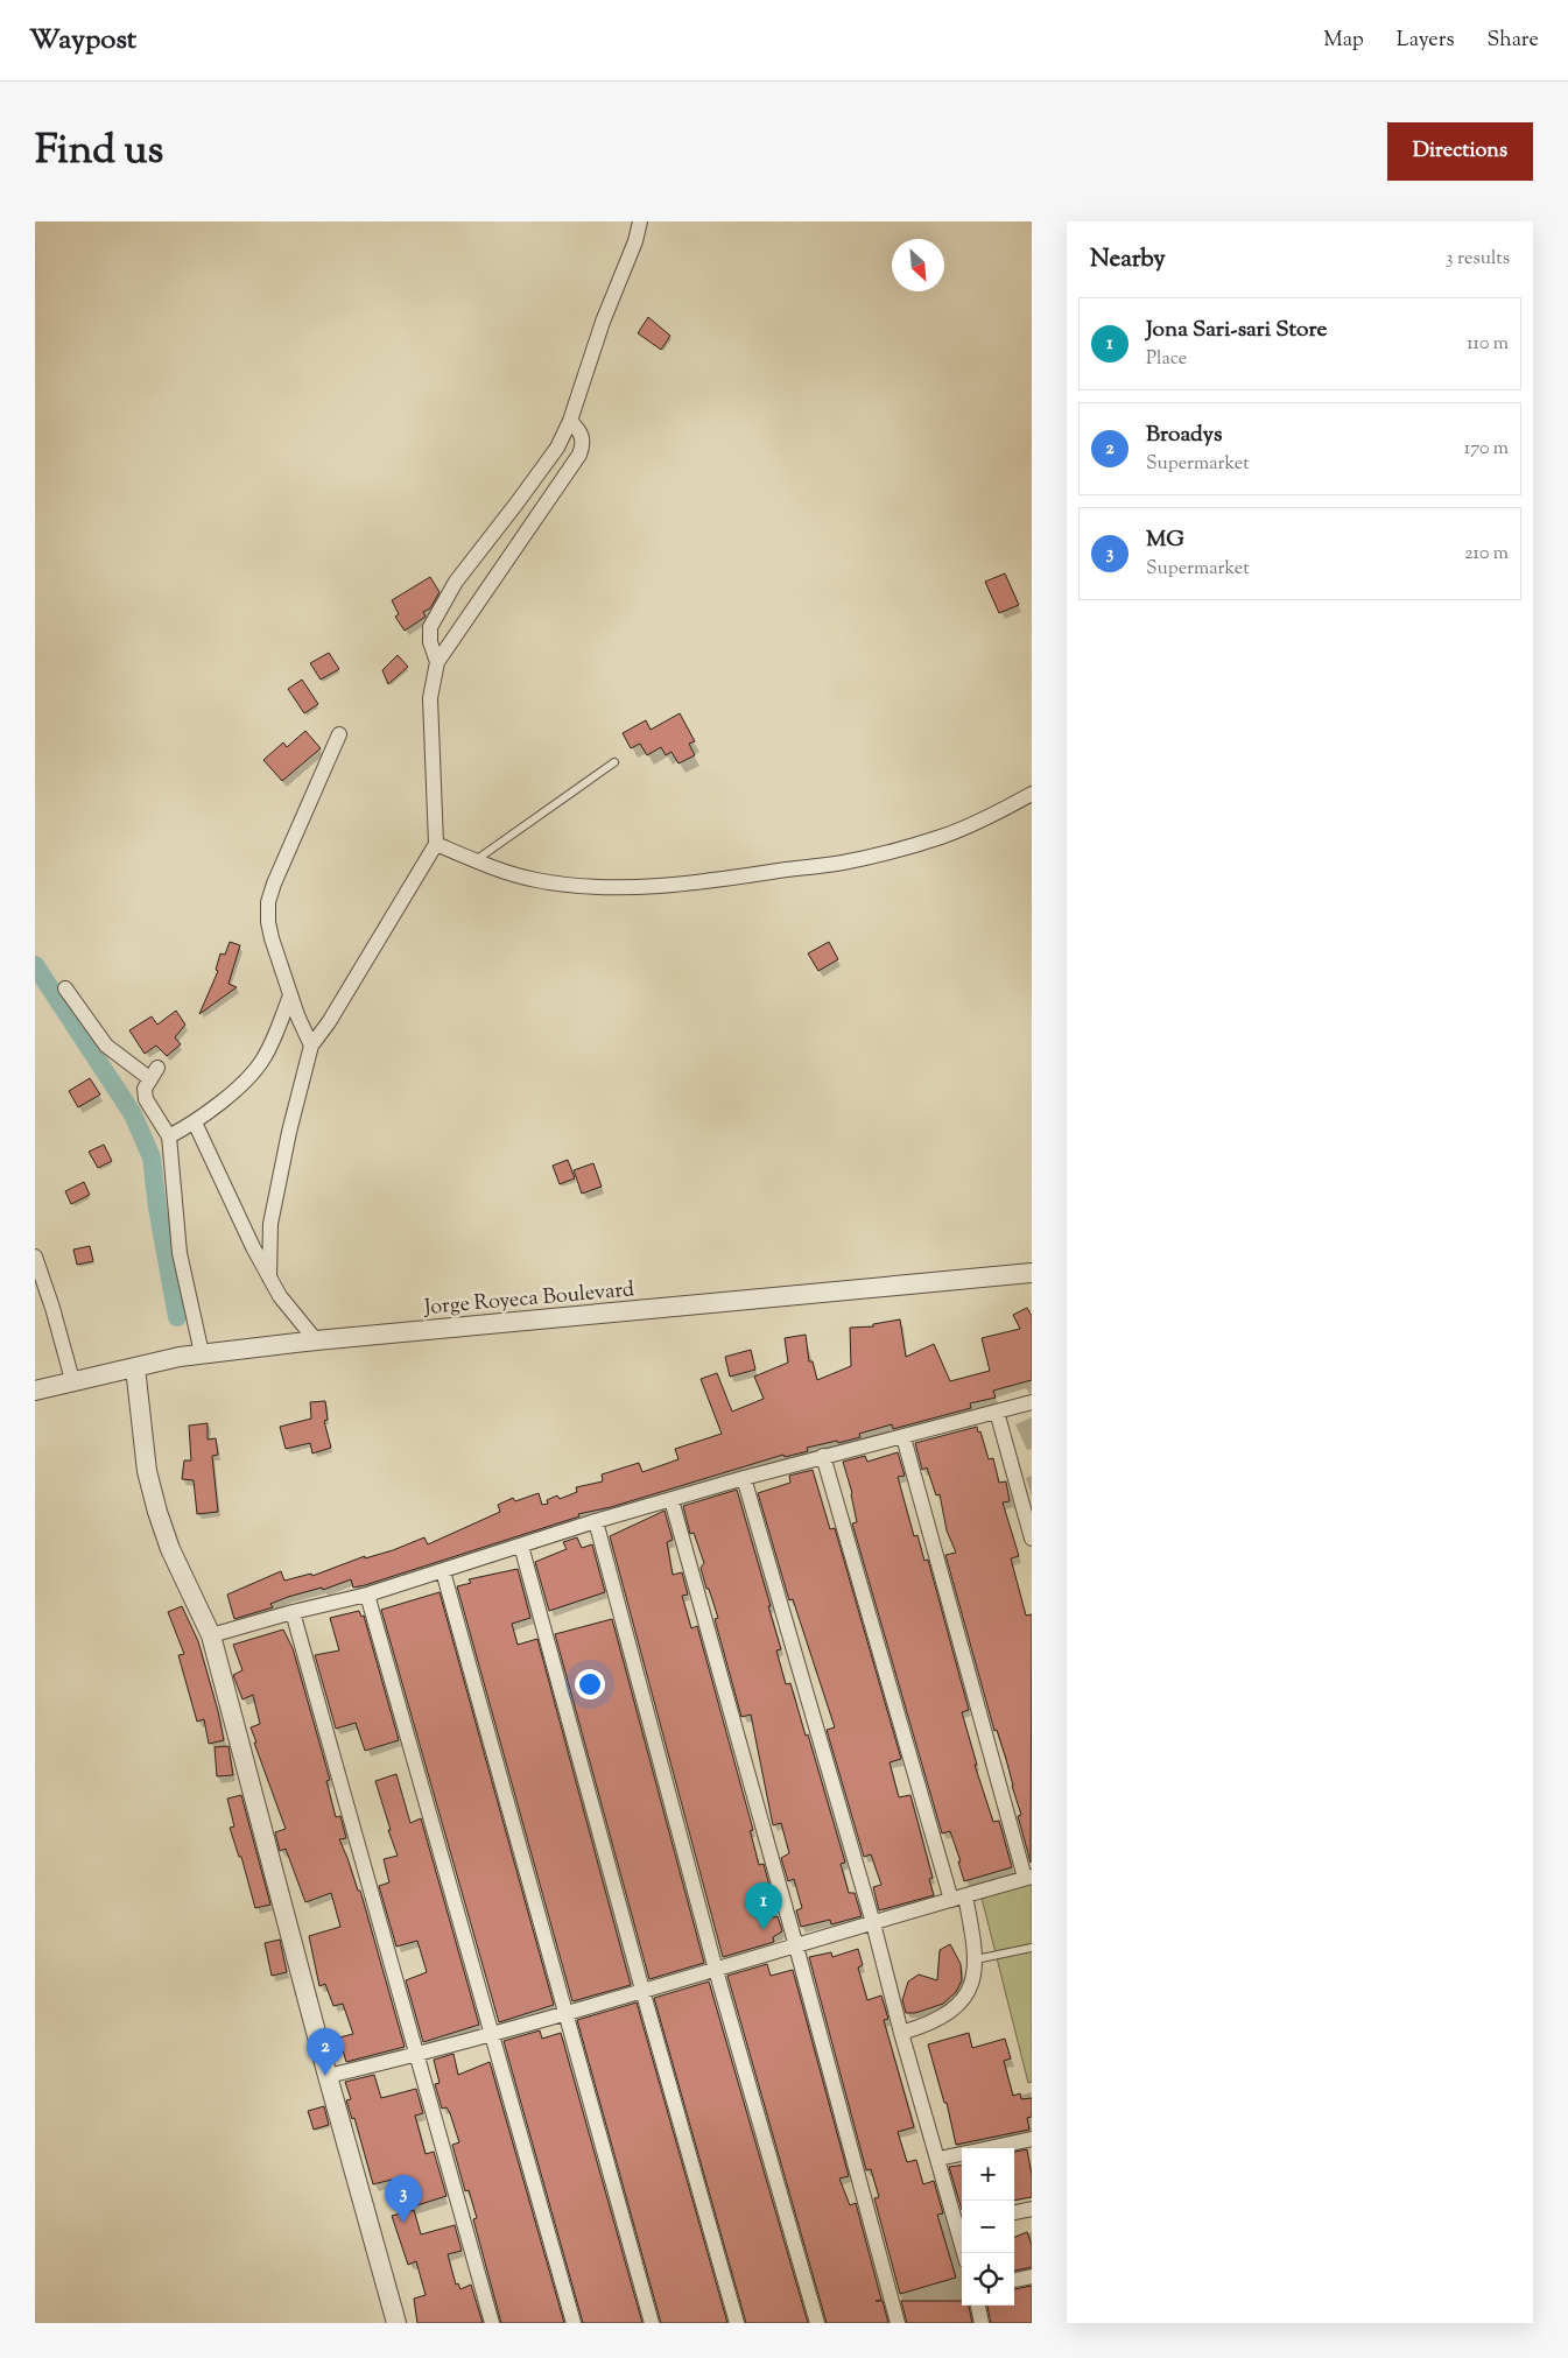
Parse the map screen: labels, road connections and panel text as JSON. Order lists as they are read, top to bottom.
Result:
{
  "streets": {
    "street": ["Jorge Royeca Boulevard"]
  },
  "north": "bottom right",
  "page": {
    "header": "Waypost",
    "nav": ["Map", "Layers", "Share"],
    "title": "Find us",
    "buttons": "Directions",
    "heading": ["Nearby", "3 results"],
    "list": [
      {
        "mark": "1",
        "name": "Jona Sari-sari Store",
        "note": "Place",
        "value": "110 m"
      },
      {
        "mark": "2",
        "name": "Broadys",
        "note": "Supermarket",
        "value": "170 m"
      },
      {
        "mark": "3",
        "name": "MG",
        "note": "Supermarket",
        "value": "210 m"
      }
    ],
    "pins": ["1", "2", "3"],
    "map_buttons": ["+", "−"]
  }
}
